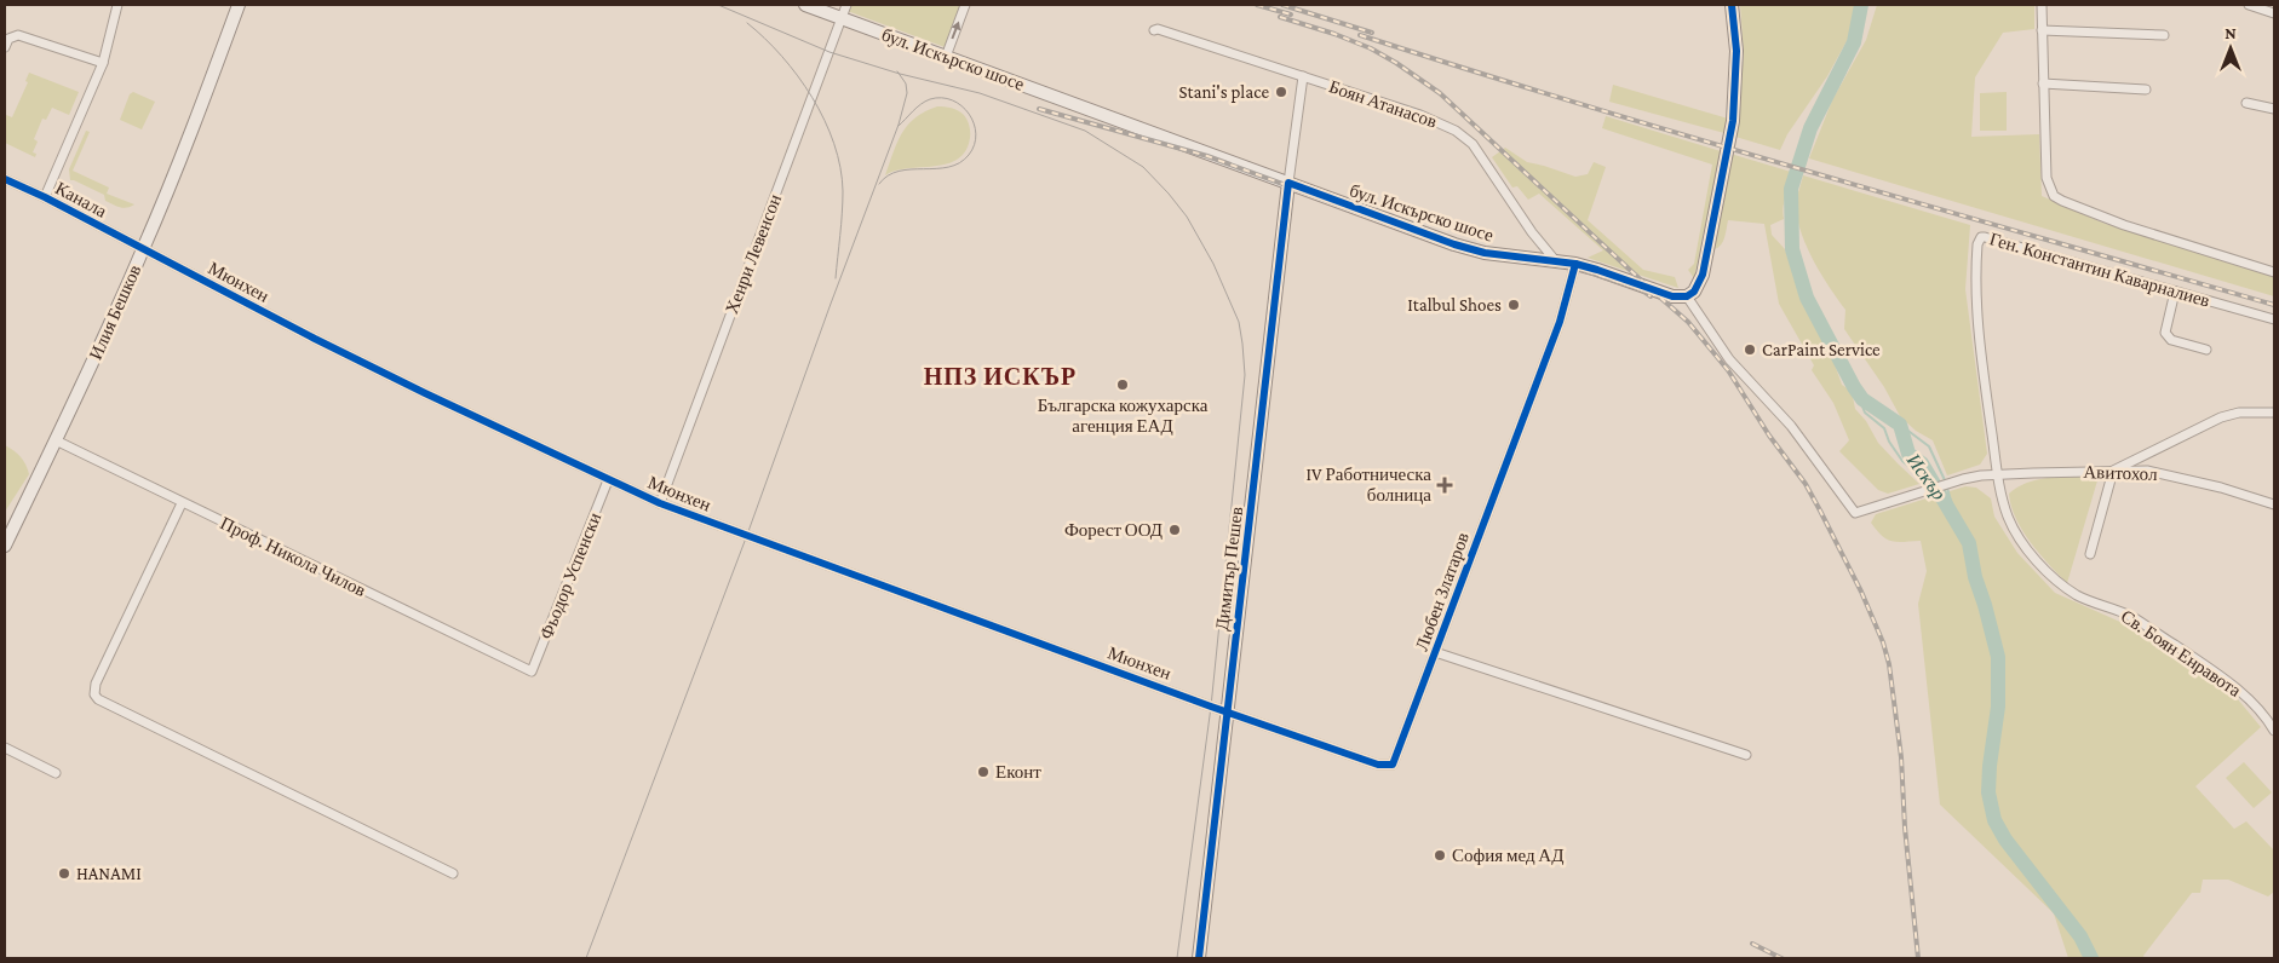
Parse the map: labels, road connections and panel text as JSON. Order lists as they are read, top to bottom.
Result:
{
  "streets": {
    "street": [
      "бул. Искърско шосе",
      "Боян Атанасов",
      "Канала",
      "Хенри Левенсон",
      "Ген. Константин Каварналиев",
      "Мюнхен",
      "Илия Бешков",
      "Авитохол",
      "Проф. Никола Чилов",
      "Димитър Пешев",
      "Фьодор Успенски",
      "Любен Златаров",
      "Св. Боян Енравота"
    ]
  },
  "crossings": [
    ["бул. Искърско шосе", "Боян Атанасов"],
    ["бул. Искърско шосе", "Хенри Левенсон"],
    ["бул. Искърско шосе", "Авитохол"],
    ["бул. Искърско шосе", "Димитър Пешев"],
    ["бул. Искърско шосе", "Любен Златаров"],
    ["Боян Атанасов", "Димитър Пешев"],
    ["Канала", "Мюнхен"],
    ["Канала", "Илия Бешков"],
    ["Хенри Левенсон", "Мюнхен"],
    ["Ген. Константин Каварналиев", "Авитохол"],
    ["Ген. Константин Каварналиев", "Св. Боян Енравота"],
    ["Мюнхен", "Илия Бешков"],
    ["Мюнхен", "Димитър Пешев"],
    ["Мюнхен", "Фьодор Успенски"],
    ["Мюнхен", "Любен Златаров"],
    ["Илия Бешков", "Проф. Никола Чилов"],
    ["Авитохол", "Св. Боян Енравота"],
    ["Проф. Никола Чилов", "Фьодор Успенски"],
    ["Димитър Пешев", "Любен Златаров"]
  ],
  "districts": ["НПЗ ИСКЪР"],
  "water": ["Искър"],
  "places": {
    "other": [
      "Stani's place",
      "Italbul Shoes",
      "CarPaint Service",
      "Българска кожухарска агенция ЕАД",
      "Форест ООД",
      "Еконт",
      "София мед АД",
      "HANAMI"
    ],
    "health": ["IV Работническа болница"]
  },
  "north": "top"
}
